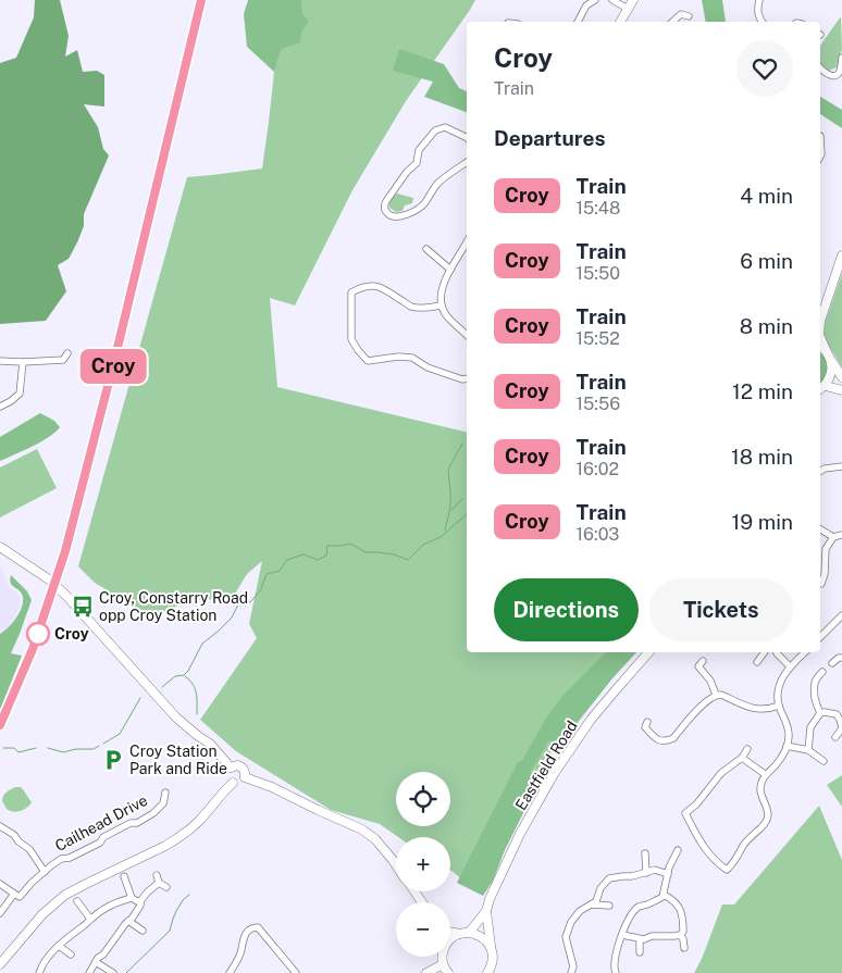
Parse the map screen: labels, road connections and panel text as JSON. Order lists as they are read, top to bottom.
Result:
{
  "streets": {
    "street": ["Eastfield Road", "Cailhead Drive"]
  },
  "places": {
    "bus stop": ["Croy, Constarry Road opp Croy Station"],
    "other": ["Croy"],
    "parking": ["Croy Station Park and Ride"]
  },
  "page": {
    "on_map": "Croy",
    "heading": [
      ["Croy", "Train"],
      "Departures"
    ],
    "list": [
      {
        "mark": "Croy",
        "name": "Train",
        "note": "15:48",
        "value": "4 min"
      },
      {
        "mark": "Croy",
        "name": "Train",
        "note": "15:50",
        "value": "6 min"
      },
      {
        "mark": "Croy",
        "name": "Train",
        "note": "15:52",
        "value": "8 min"
      },
      {
        "mark": "Croy",
        "name": "Train",
        "note": "15:56",
        "value": "12 min"
      },
      {
        "mark": "Croy",
        "name": "Train",
        "note": "16:02",
        "value": "18 min"
      },
      {
        "mark": "Croy",
        "name": "Train",
        "note": "16:03",
        "value": "19 min"
      }
    ],
    "buttons": ["Directions", "Tickets"],
    "map_buttons": ["+", "−"]
  }
}
